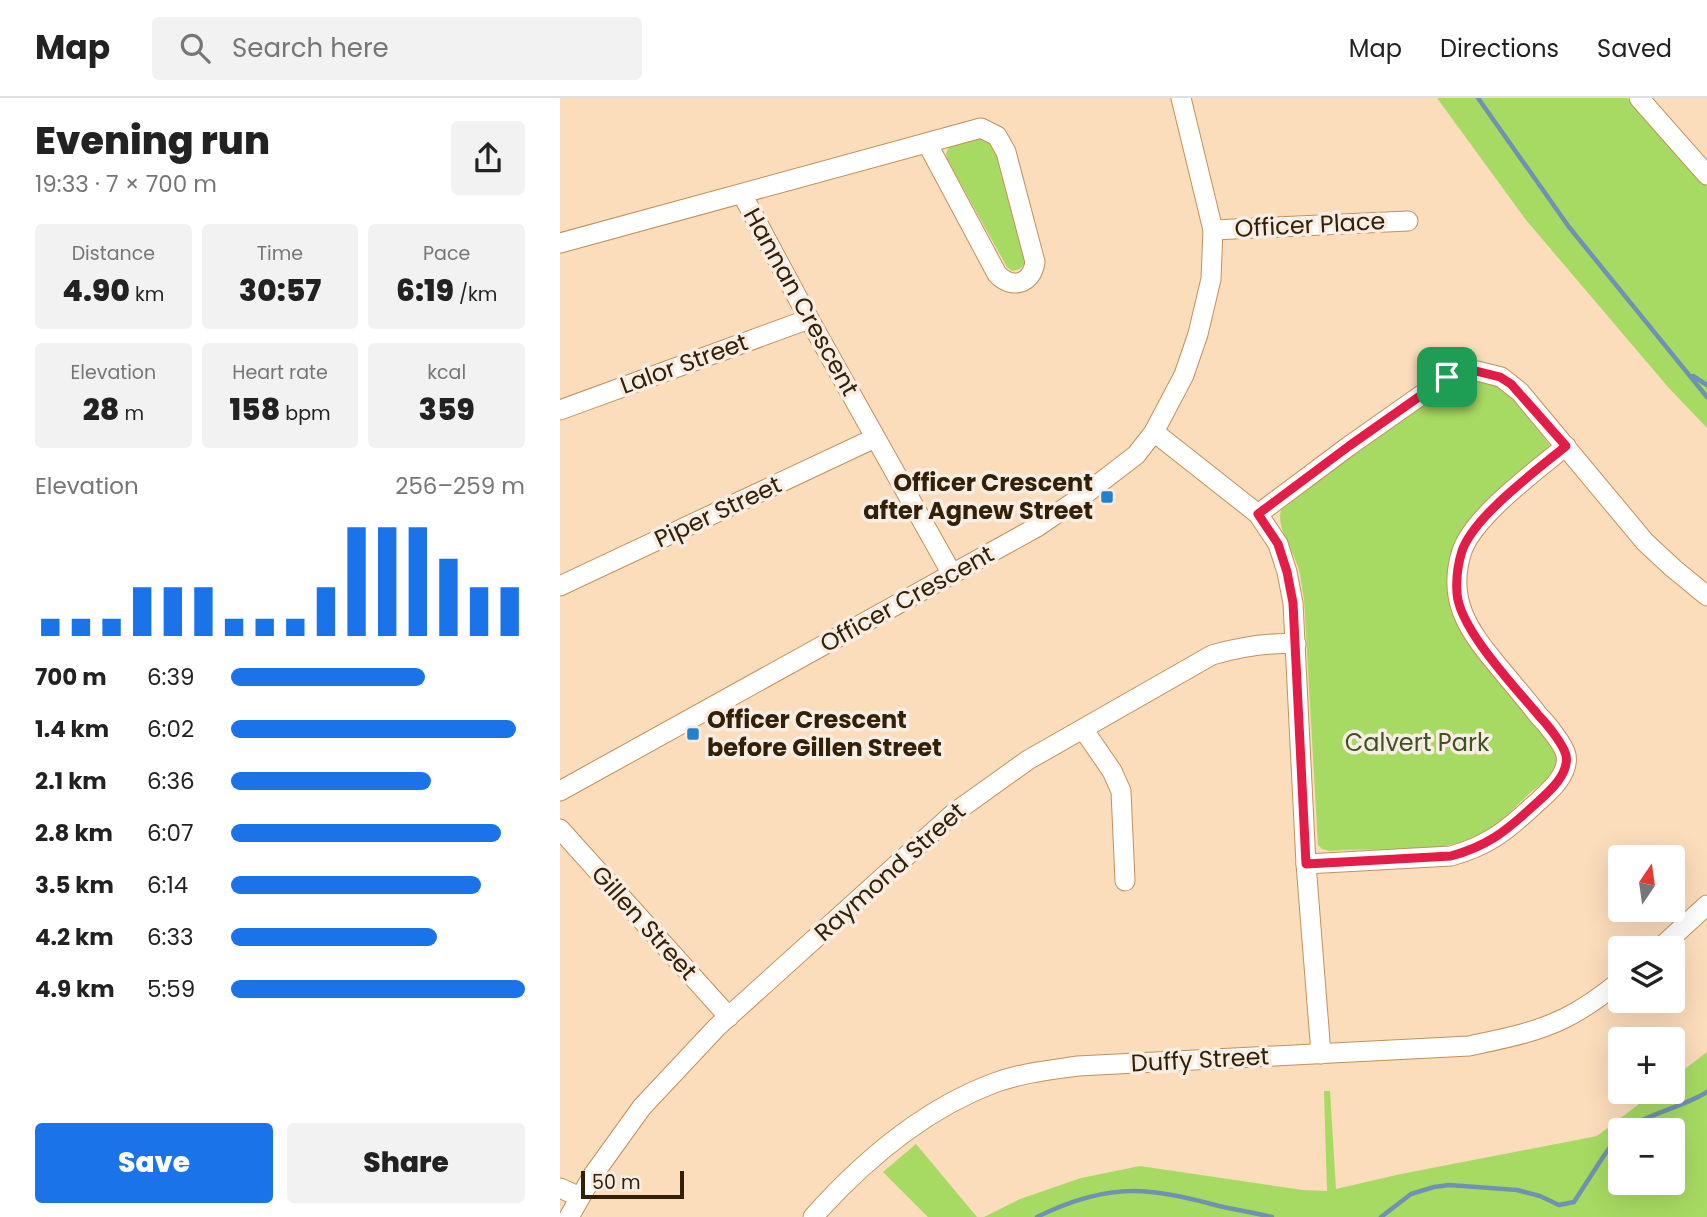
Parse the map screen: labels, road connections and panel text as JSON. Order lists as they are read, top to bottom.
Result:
{
  "streets": {
    "street": [
      "Officer Place",
      "Hannan Crescent",
      "Lalor Street",
      "Piper Street",
      "Officer Crescent",
      "Raymond Street",
      "Gillen Street",
      "Duffy Street"
    ]
  },
  "crossings": [
    ["Officer Place", "Officer Crescent"],
    ["Hannan Crescent", "Lalor Street"],
    ["Hannan Crescent", "Piper Street"],
    ["Hannan Crescent", "Officer Crescent"],
    ["Raymond Street", "Gillen Street"]
  ],
  "parks": ["Calvert Park"],
  "places": {
    "transit": ["Officer Crescent after Agnew Street", "Officer Crescent before Gillen Street"]
  },
  "scale_bar": "50 m",
  "north": "top",
  "page": {
    "header": "Map",
    "search": "Search here",
    "nav": ["Map", "Directions", "Saved"],
    "heading": ["Evening run", "19:33 · 7 × 700 m"],
    "stats": [
      ["Distance", "4.90 km"],
      ["Time", "30:57"],
      ["Pace", "6:19 /km"],
      ["Elevation", "28 m"],
      ["Heart rate", "158 bpm"],
      ["kcal", "359"]
    ],
    "chart": ["Elevation", "256–259 m"],
    "list": [
      {
        "name": "700 m",
        "note": "6:39"
      },
      {
        "name": "1.4 km",
        "note": "6:02"
      },
      {
        "name": "2.1 km",
        "note": "6:36"
      },
      {
        "name": "2.8 km",
        "note": "6:07"
      },
      {
        "name": "3.5 km",
        "note": "6:14"
      },
      {
        "name": "4.2 km",
        "note": "6:33"
      },
      {
        "name": "4.9 km",
        "note": "5:59"
      }
    ],
    "map_buttons": ["+", "−"],
    "buttons": ["Save", "Share"],
    "scale": "50 m"
  }
}
